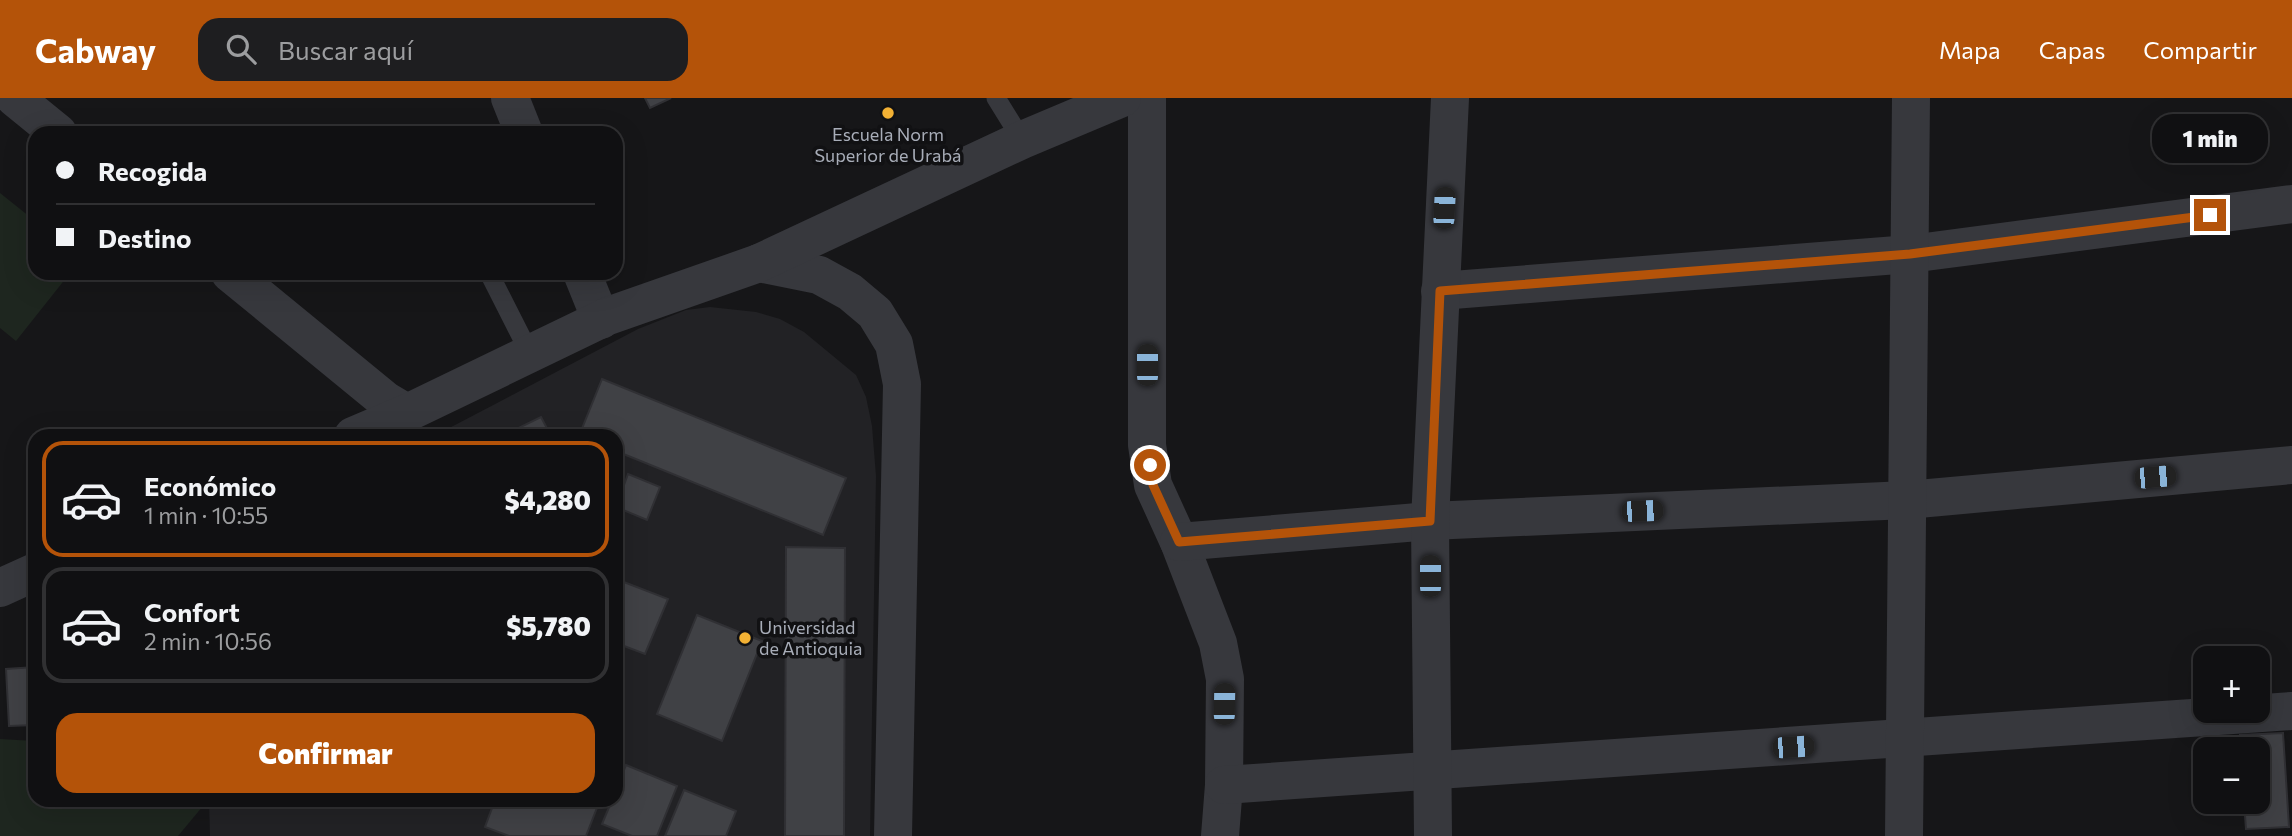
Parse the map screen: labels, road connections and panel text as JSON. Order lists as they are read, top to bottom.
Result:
{
  "places": ["Escuela Norm Superior de Urabá", "Universidad de Antioquia"],
  "page": {
    "header": "Cabway",
    "search": "Buscar aquí",
    "nav": ["Mapa", "Capas", "Compartir"],
    "bubble": "1 min",
    "banner": ["Recogida", "Destino"],
    "list": [
      {
        "name": "Económico",
        "note": "1 min · 10:55",
        "value": "$4,280"
      },
      {
        "name": "Confort",
        "note": "2 min · 10:56",
        "value": "$5,780"
      }
    ],
    "map_buttons": ["+", "−"],
    "buttons": "Confirmar"
  }
}
